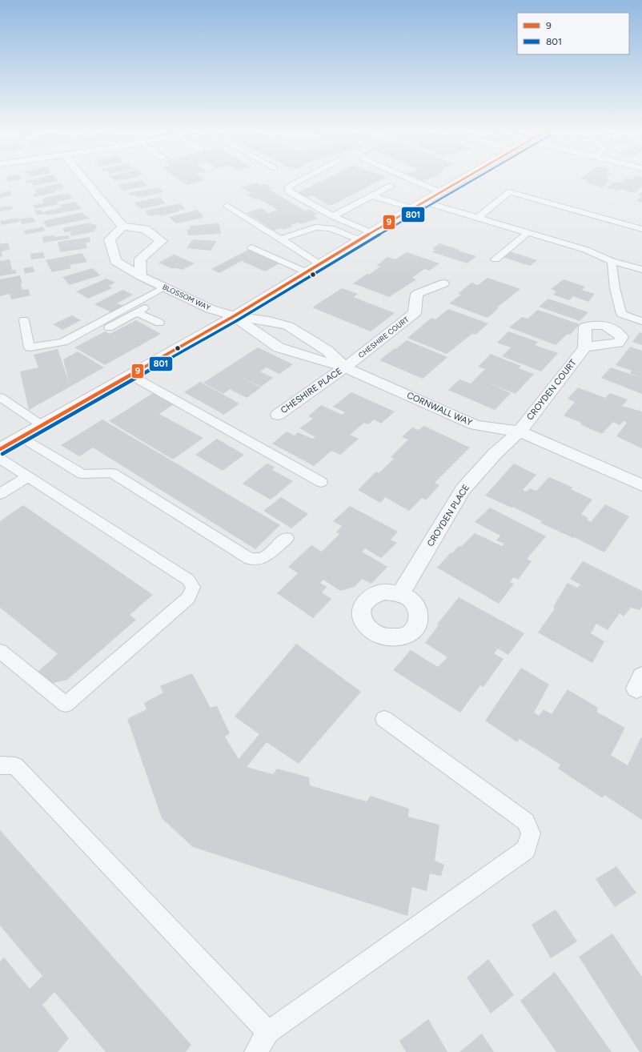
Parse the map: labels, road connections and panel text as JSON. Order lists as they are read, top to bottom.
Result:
{
  "streets": {
    "street": [
      "BLOSSOM WAY",
      "CHESHIRE COURT",
      "CROYDEN COURT",
      "CHESHIRE PLACE",
      "CORNWALL WAY",
      "CROYDEN PLACE"
    ]
  },
  "crossings": [
    ["BLOSSOM WAY", "CORNWALL WAY"],
    ["CHESHIRE COURT", "CHESHIRE PLACE"],
    ["CHESHIRE COURT", "CORNWALL WAY"],
    ["CROYDEN COURT", "CORNWALL WAY"],
    ["CROYDEN COURT", "CROYDEN PLACE"],
    ["CHESHIRE PLACE", "CORNWALL WAY"],
    ["CORNWALL WAY", "CROYDEN PLACE"]
  ],
  "lines": ["transit line 9", "transit line 801"],
  "legend": ["9", "801"]
}
